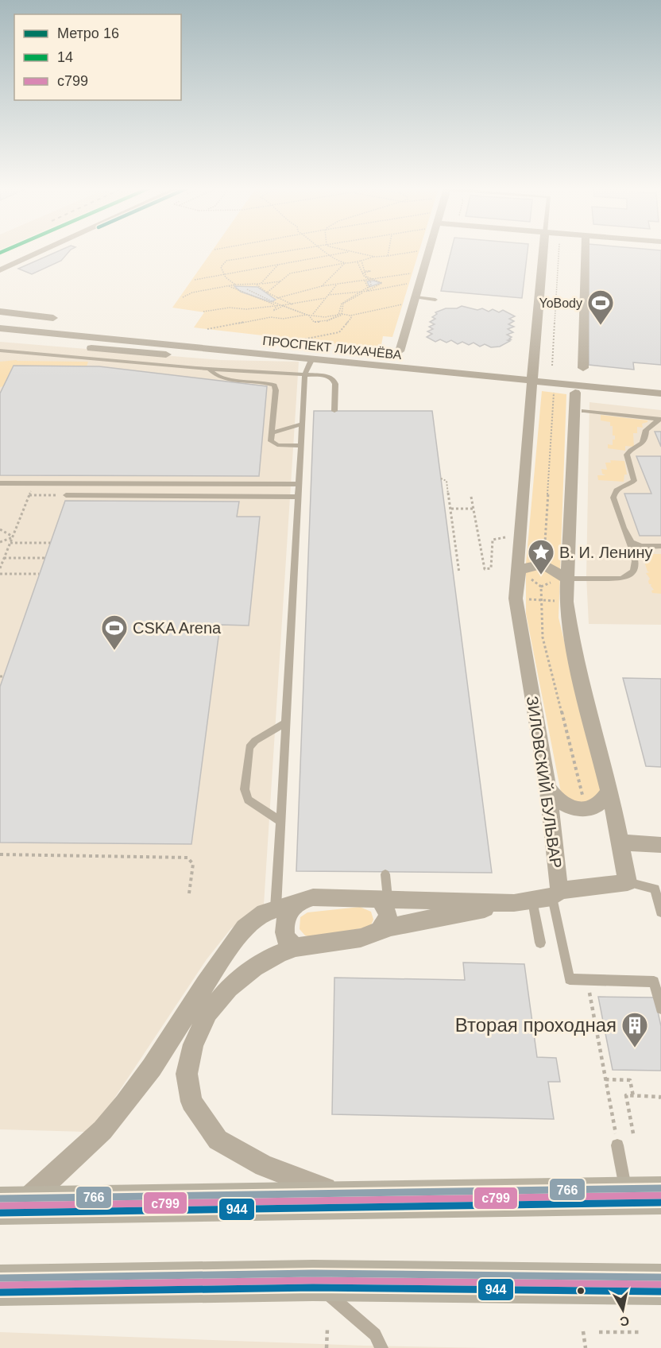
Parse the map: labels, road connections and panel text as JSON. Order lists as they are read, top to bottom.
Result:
{
  "streets": {
    "street": ["ПРОСПЕКТ ЛИХАЧЁВА", "ЗИЛОВСКИЙ БУЛЬВАР"]
  },
  "crossings": [
    ["ПРОСПЕКТ ЛИХАЧЁВА", "ЗИЛОВСКИЙ БУЛЬВАР"]
  ],
  "places": {
    "sports": ["YoBody", "CSKA Arena"],
    "place": ["В. И. Ленину"],
    "building": ["Вторая проходная"]
  },
  "lines": [
    "transit line 14",
    "transit line 766",
    "transit line с799",
    "transit line 944"
  ],
  "legend": ["Метро 16", "14", "с799"],
  "north": "bottom"
}
